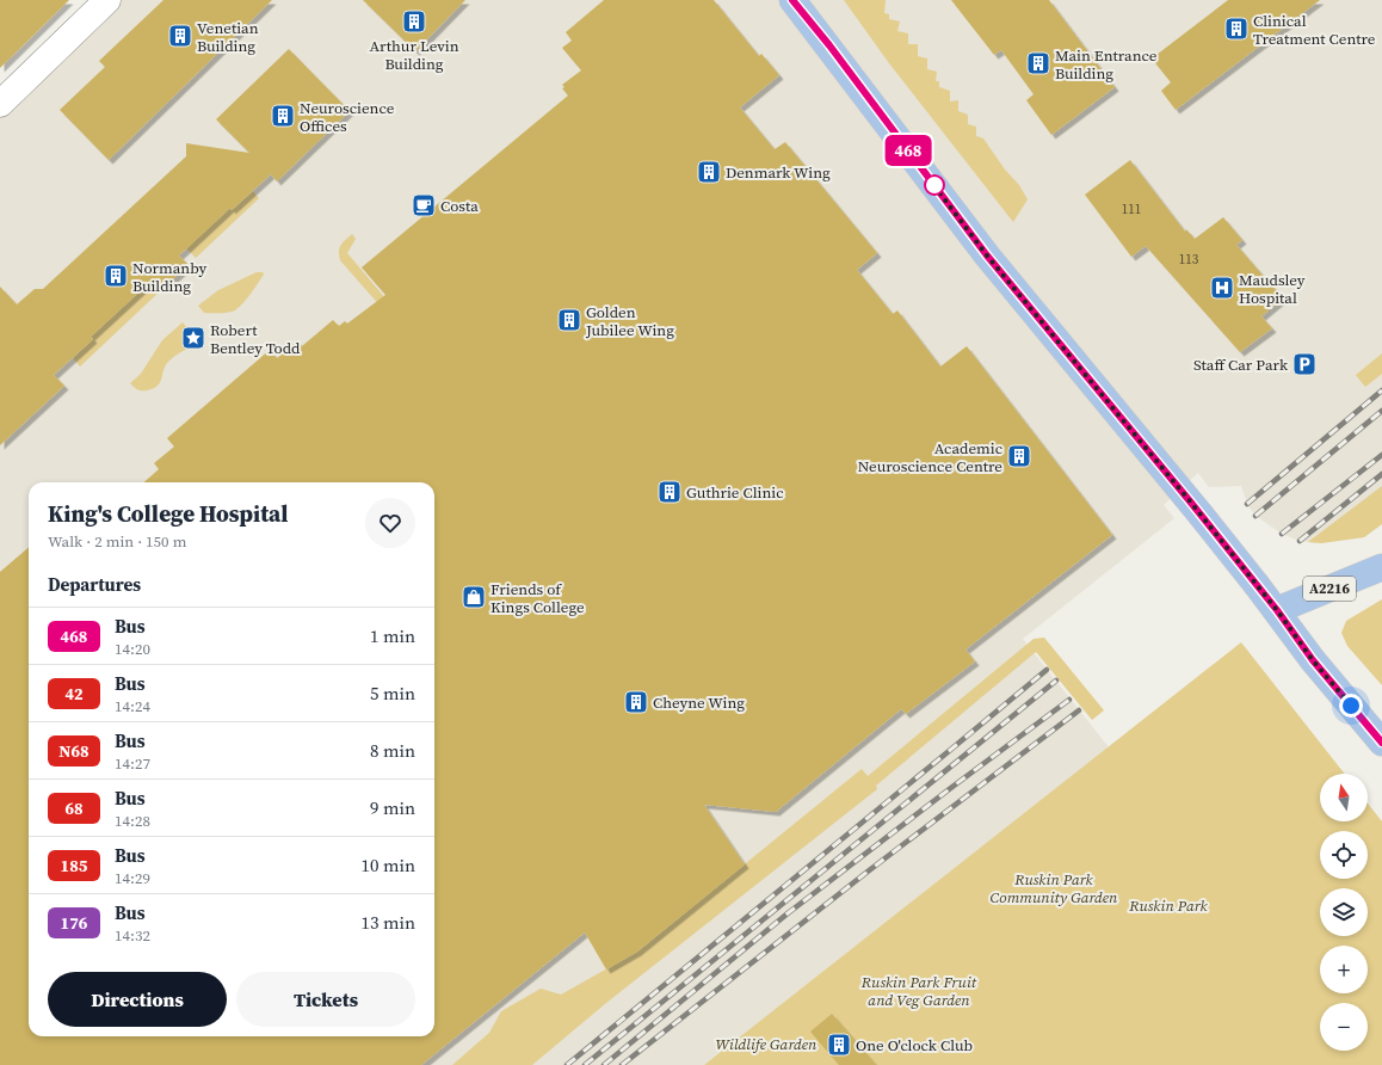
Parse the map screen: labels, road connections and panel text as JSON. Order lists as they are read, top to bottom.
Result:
{
  "streets": {
    "main road": ["A2216"]
  },
  "parks": [
    "Ruskin Park Community Garden",
    "Ruskin Park",
    "Ruskin Park Fruit and Veg Garden",
    "Wildlife Garden"
  ],
  "places": {
    "building": [
      "Arthur Levin Building",
      "Clinical Treatment Centre",
      "Venetian Building",
      "Main Entrance Building",
      "Neuroscience Offices",
      "Denmark Wing",
      "Normanby Building",
      "Golden Jubilee Wing",
      "Academic Neuroscience Centre",
      "Guthrie Clinic",
      "Cheyne Wing",
      "One O'clock Club"
    ],
    "cafe": ["Costa"],
    "hospital": ["Maudsley Hospital"],
    "place": ["Robert Bentley Todd"],
    "parking": ["Staff Car Park"],
    "shop": ["Friends of Kings College"]
  },
  "lines": ["bus line 468"],
  "house_numbers": ["111", "113"],
  "north": "top",
  "page": {
    "on_map": "468",
    "heading": [
      ["King's College Hospital", "Walk · 2 min · 150 m"],
      "Departures"
    ],
    "list": [
      {
        "mark": "468",
        "name": "Bus",
        "note": "14:20",
        "value": "1 min"
      },
      {
        "mark": "42",
        "name": "Bus",
        "note": "14:24",
        "value": "5 min"
      },
      {
        "mark": "N68",
        "name": "Bus",
        "note": "14:27",
        "value": "8 min"
      },
      {
        "mark": "68",
        "name": "Bus",
        "note": "14:28",
        "value": "9 min"
      },
      {
        "mark": "185",
        "name": "Bus",
        "note": "14:29",
        "value": "10 min"
      },
      {
        "mark": "176",
        "name": "Bus",
        "note": "14:32",
        "value": "13 min"
      }
    ],
    "map_buttons": ["+", "−"],
    "buttons": ["Directions", "Tickets"]
  }
}
